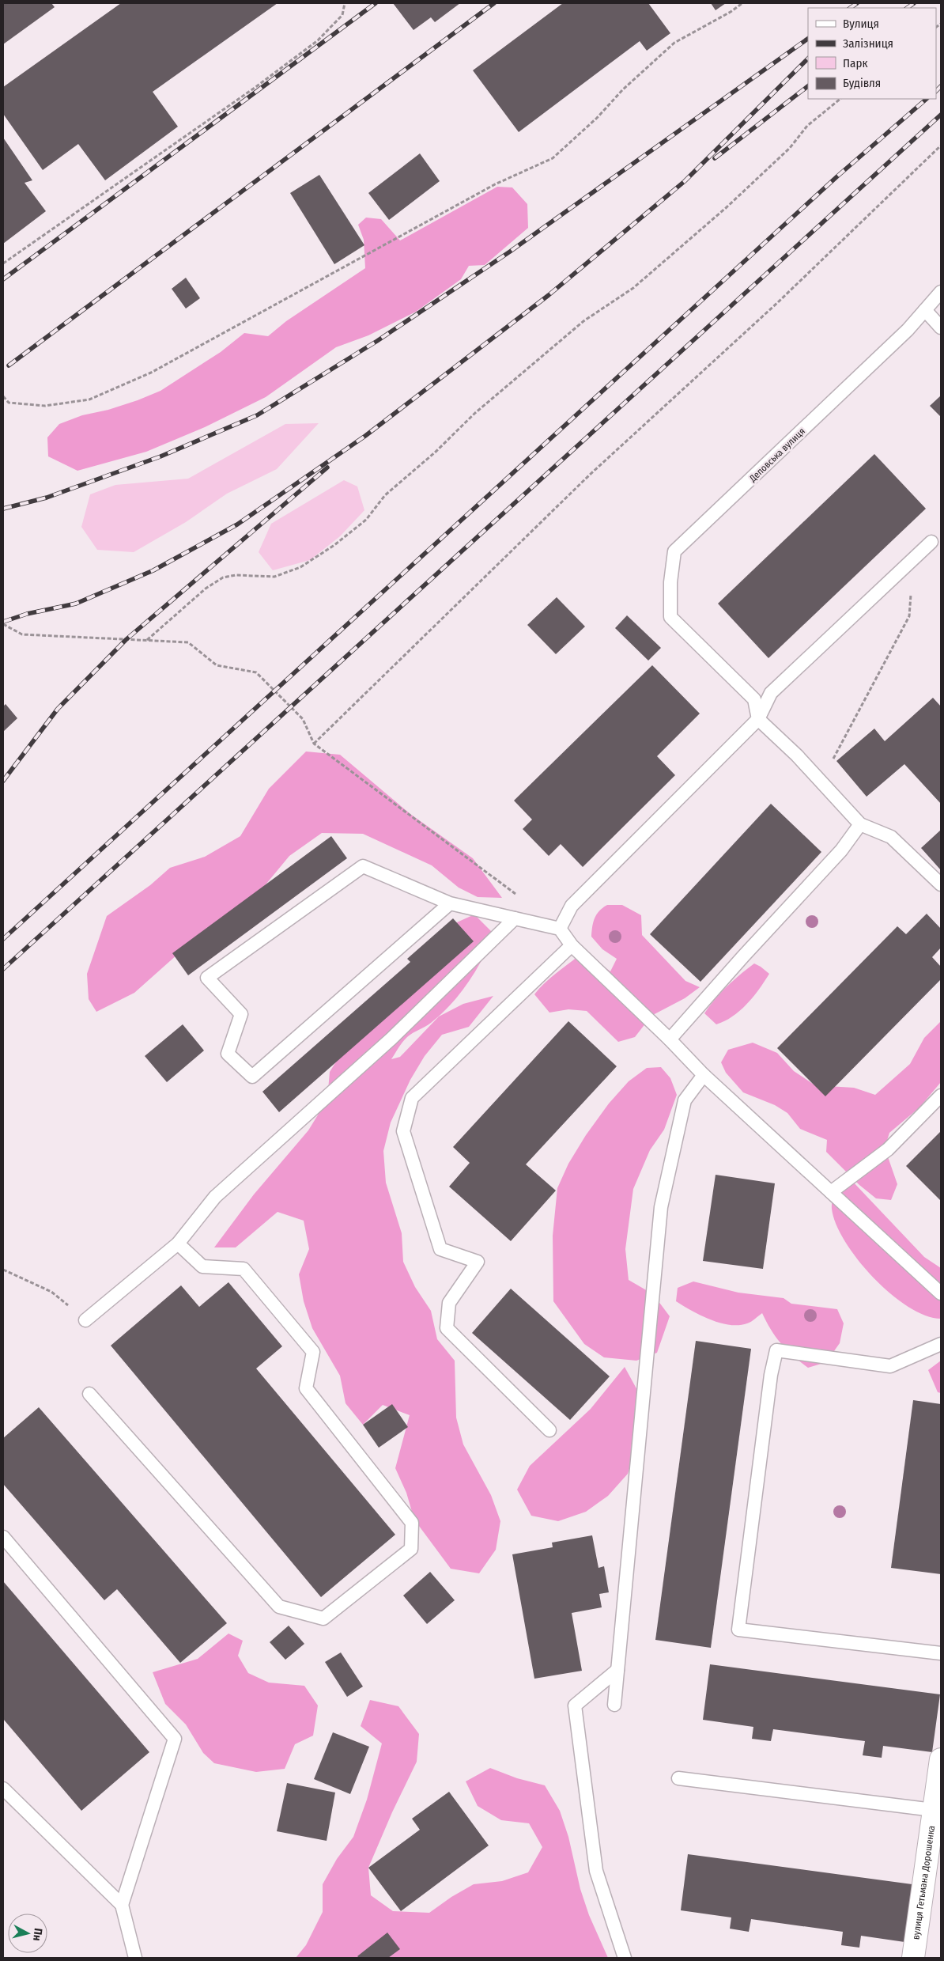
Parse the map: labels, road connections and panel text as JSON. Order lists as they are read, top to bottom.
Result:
{
  "streets": {
    "street": ["вулиця Гетьмана Дорошенка"],
    "lane": ["Деповська вулиця"]
  },
  "legend": [
    "Вулиця",
    "Залізниця",
    "Парк",
    "Будівля"
  ],
  "north": "right"
}
